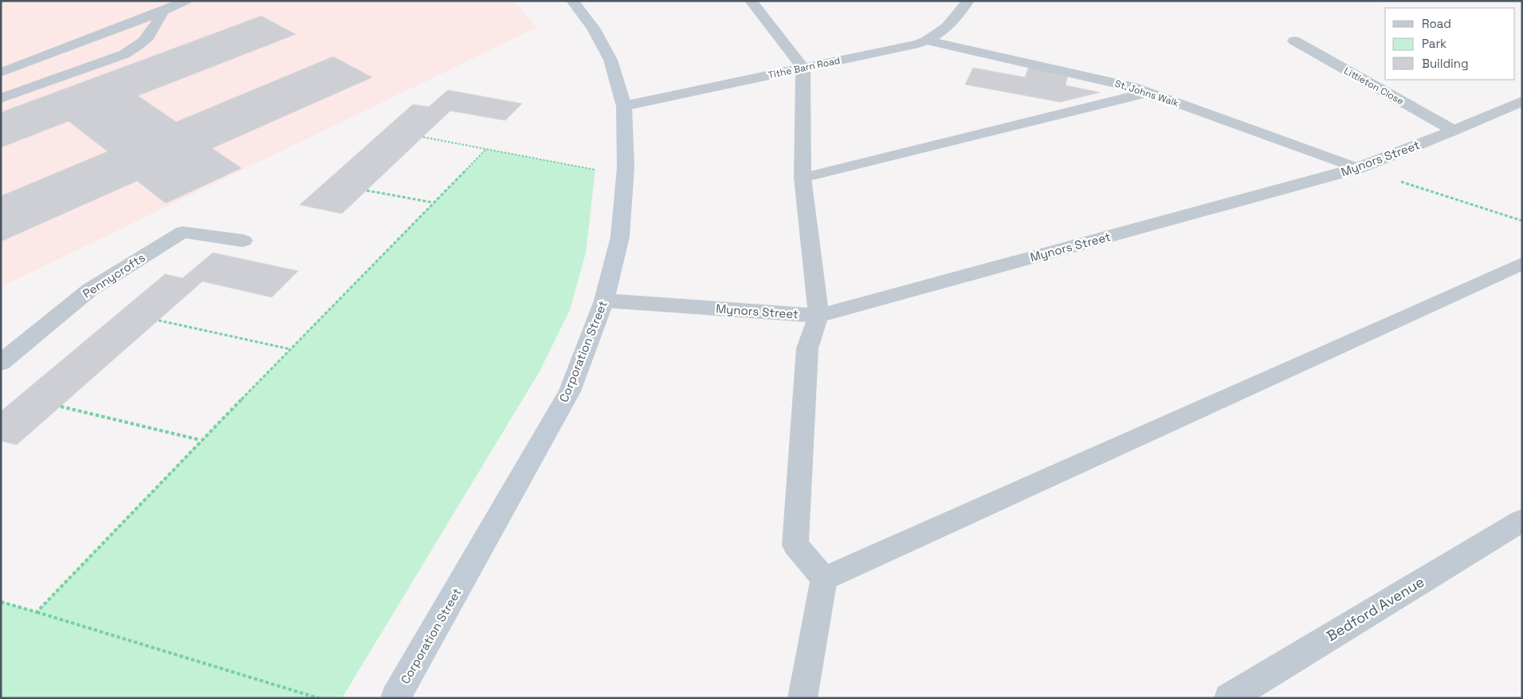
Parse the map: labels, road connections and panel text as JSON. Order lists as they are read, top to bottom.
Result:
{
  "streets": {
    "street": [
      "Tithe Barn Road",
      "Littleton Close",
      "Mynors Street",
      "Pennycrofts",
      "Corporation Street",
      "Bedford Avenue"
    ],
    "lane": ["St. Johns Walk"]
  },
  "crossings": [
    ["Tithe Barn Road", "St. Johns Walk"],
    ["Tithe Barn Road", "Corporation Street"],
    ["Littleton Close", "Mynors Street"],
    ["St. Johns Walk", "Mynors Street"],
    ["Mynors Street", "Corporation Street"]
  ],
  "legend": ["Road", "Park", "Building"]
}
